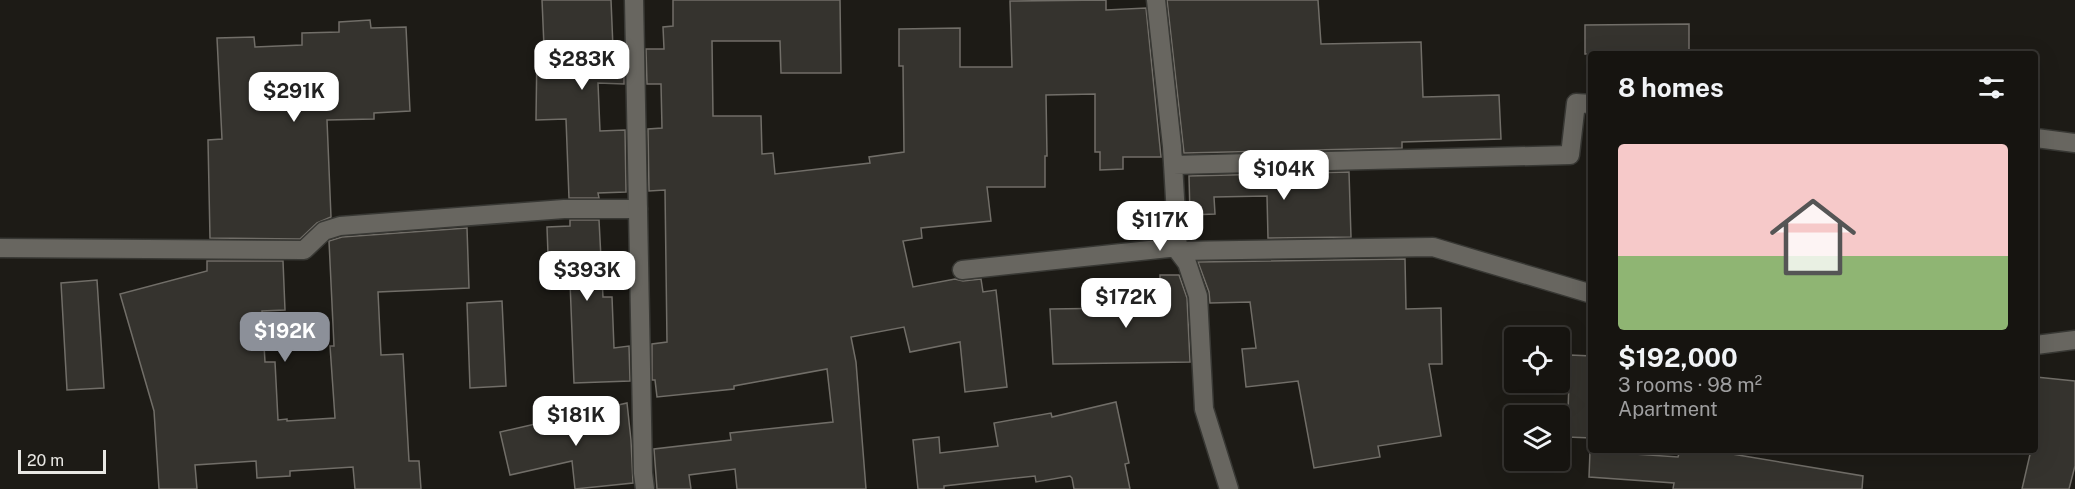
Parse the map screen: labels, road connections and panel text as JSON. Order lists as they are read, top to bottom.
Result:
{
  "scale_bar": "20 m",
  "page": {
    "price": [
      "$283K",
      "$291K",
      "$104K",
      "$117K",
      "$393K",
      "$172K",
      "$192K",
      "$181K"
    ],
    "heading": "8 homes",
    "list": [
      {
        "name": "$192,000",
        "note": "3 rooms · 98 m² · Apartment"
      }
    ],
    "scale": "20 m"
  }
}
